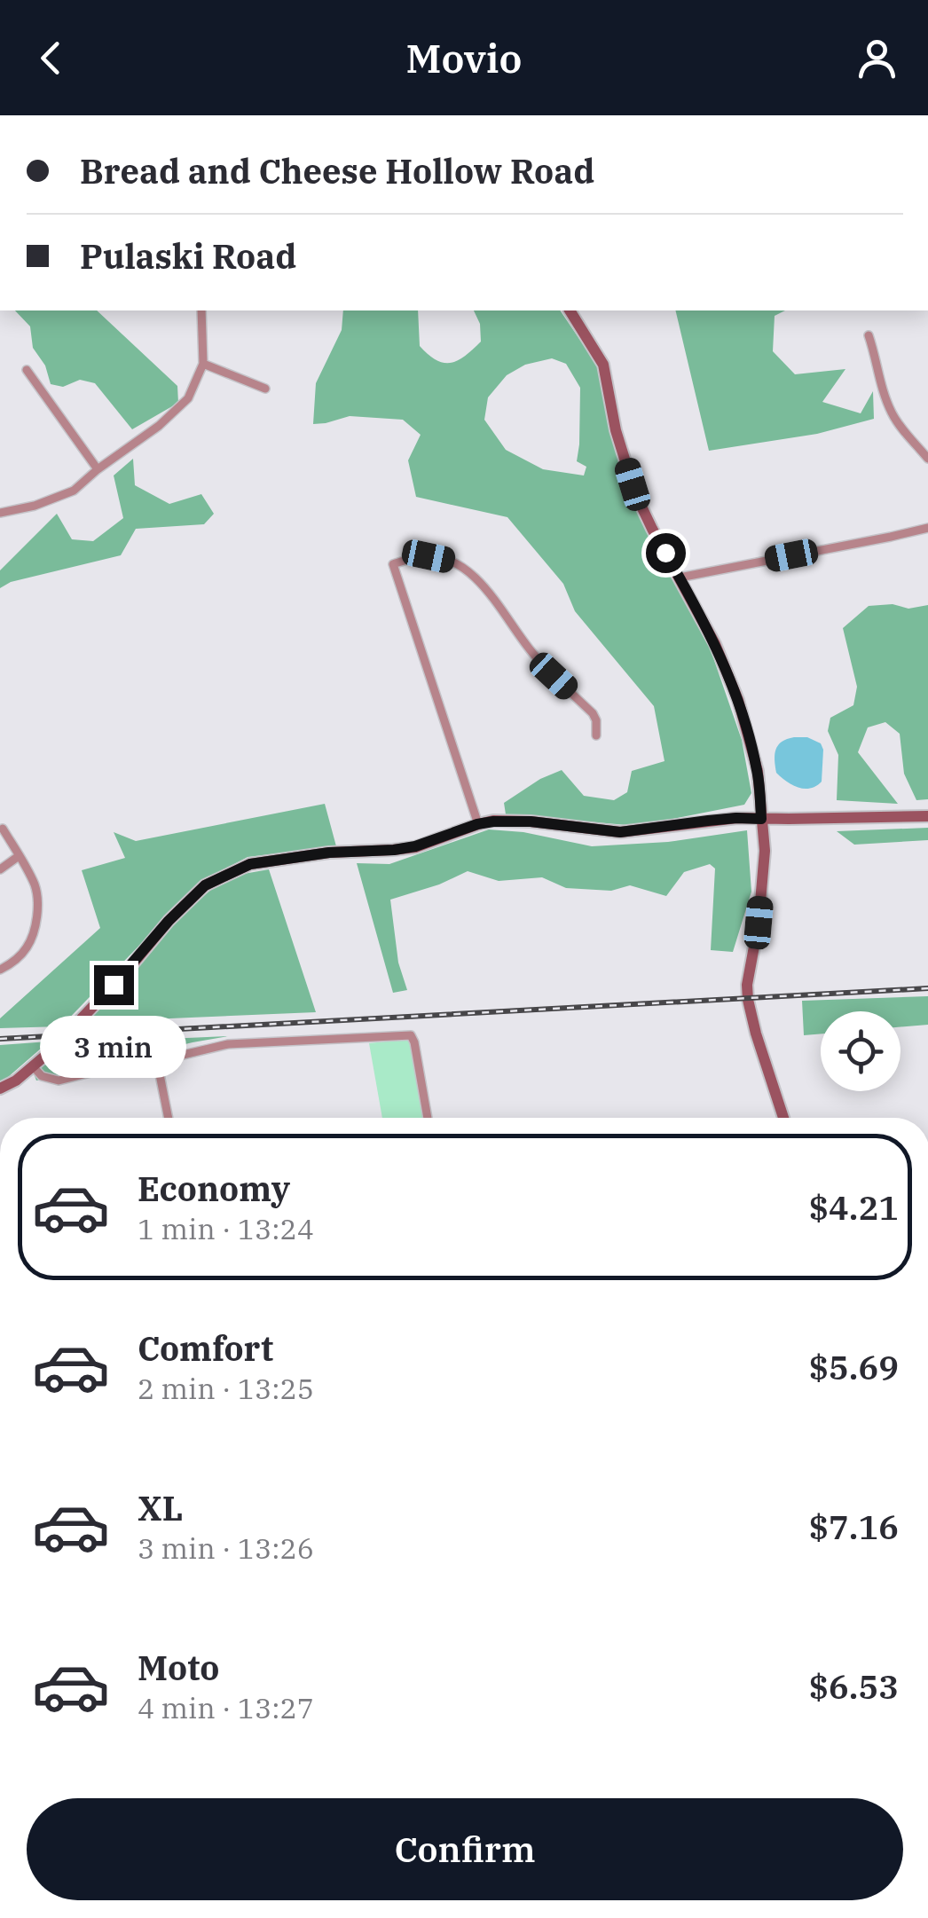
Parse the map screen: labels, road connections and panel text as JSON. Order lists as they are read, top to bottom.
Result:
{
  "page": {
    "header": "Movio",
    "banner": ["Bread and Cheese Hollow Road", "Pulaski Road"],
    "bubble": "3 min",
    "list": [
      {
        "name": "Economy",
        "note": "1 min · 13:24",
        "value": "$4.21"
      },
      {
        "name": "Comfort",
        "note": "2 min · 13:25",
        "value": "$5.69"
      },
      {
        "name": "XL",
        "note": "3 min · 13:26",
        "value": "$7.16"
      },
      {
        "name": "Moto",
        "note": "4 min · 13:27",
        "value": "$6.53"
      }
    ],
    "buttons": "Confirm"
  }
}
